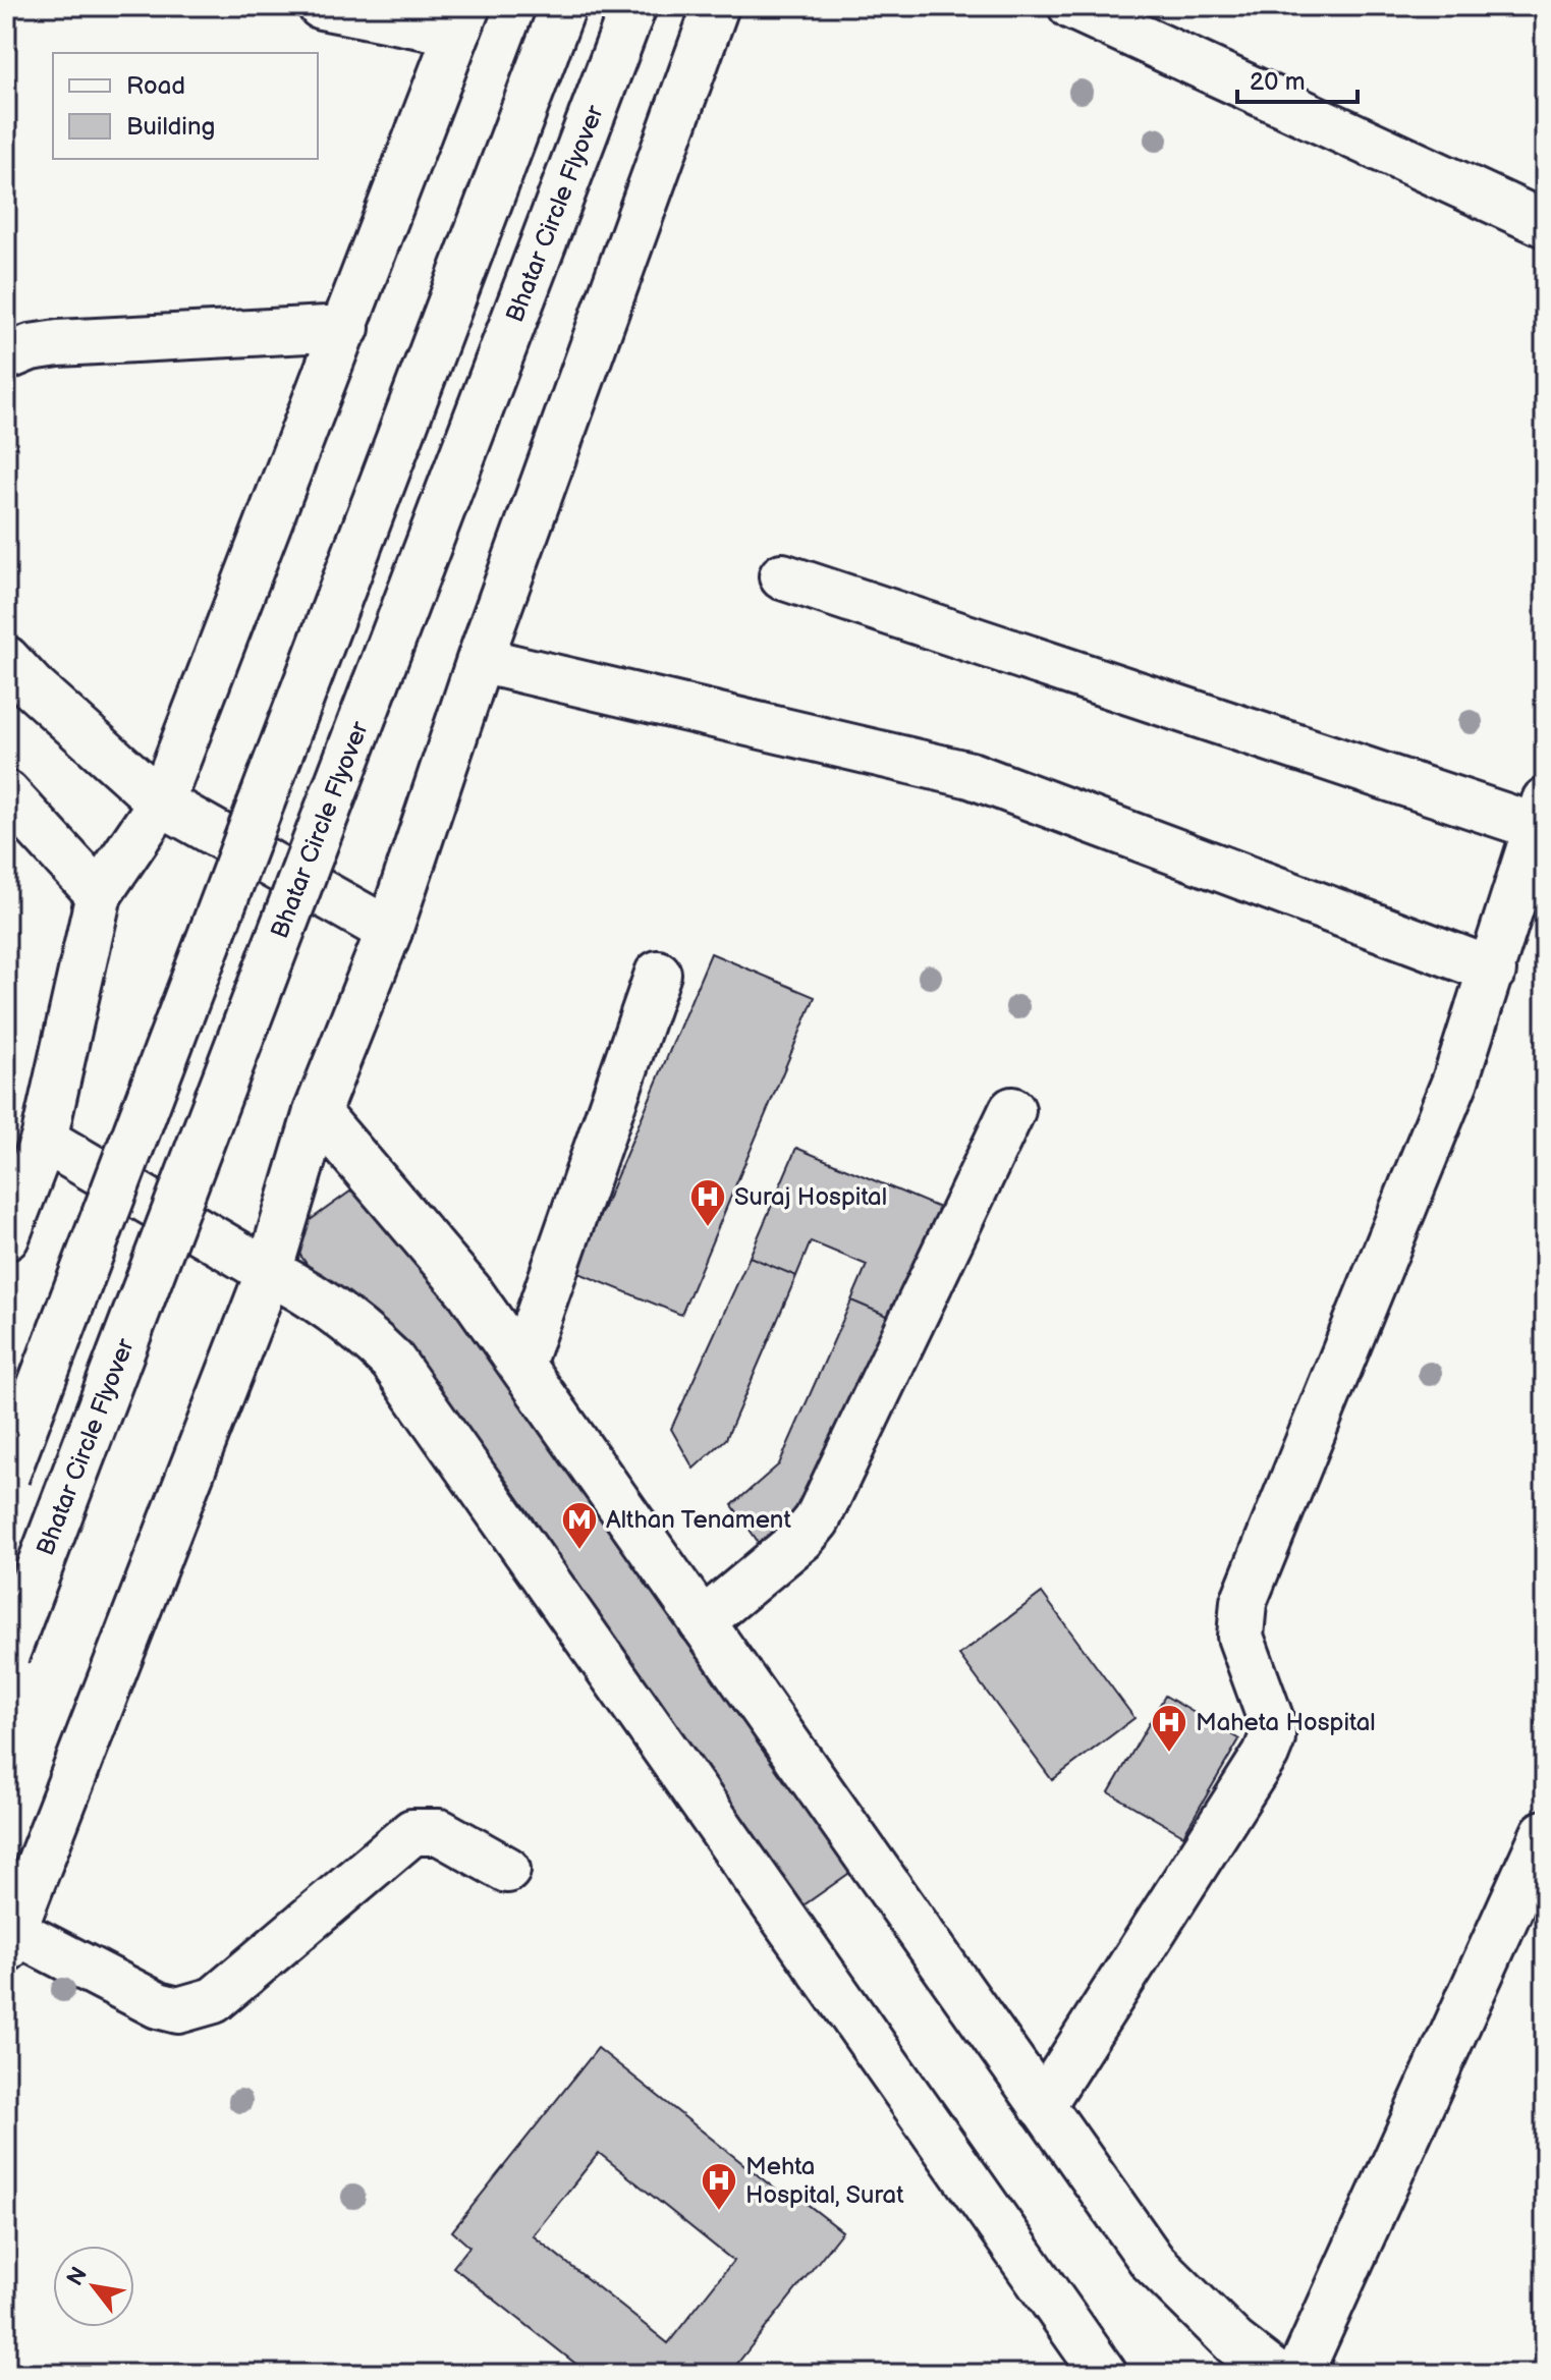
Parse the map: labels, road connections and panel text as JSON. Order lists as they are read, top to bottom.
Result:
{
  "streets": {
    "main road": ["Bhatar Circle Flyover"]
  },
  "places": {
    "hospital": ["Suraj Hospital", "Maheta Hospital", "Mehta Hospital, Surat"],
    "metro station": ["Althan Tenament"]
  },
  "legend": ["Road", "Building"],
  "scale_bar": "20 m",
  "north": "top left"
}
